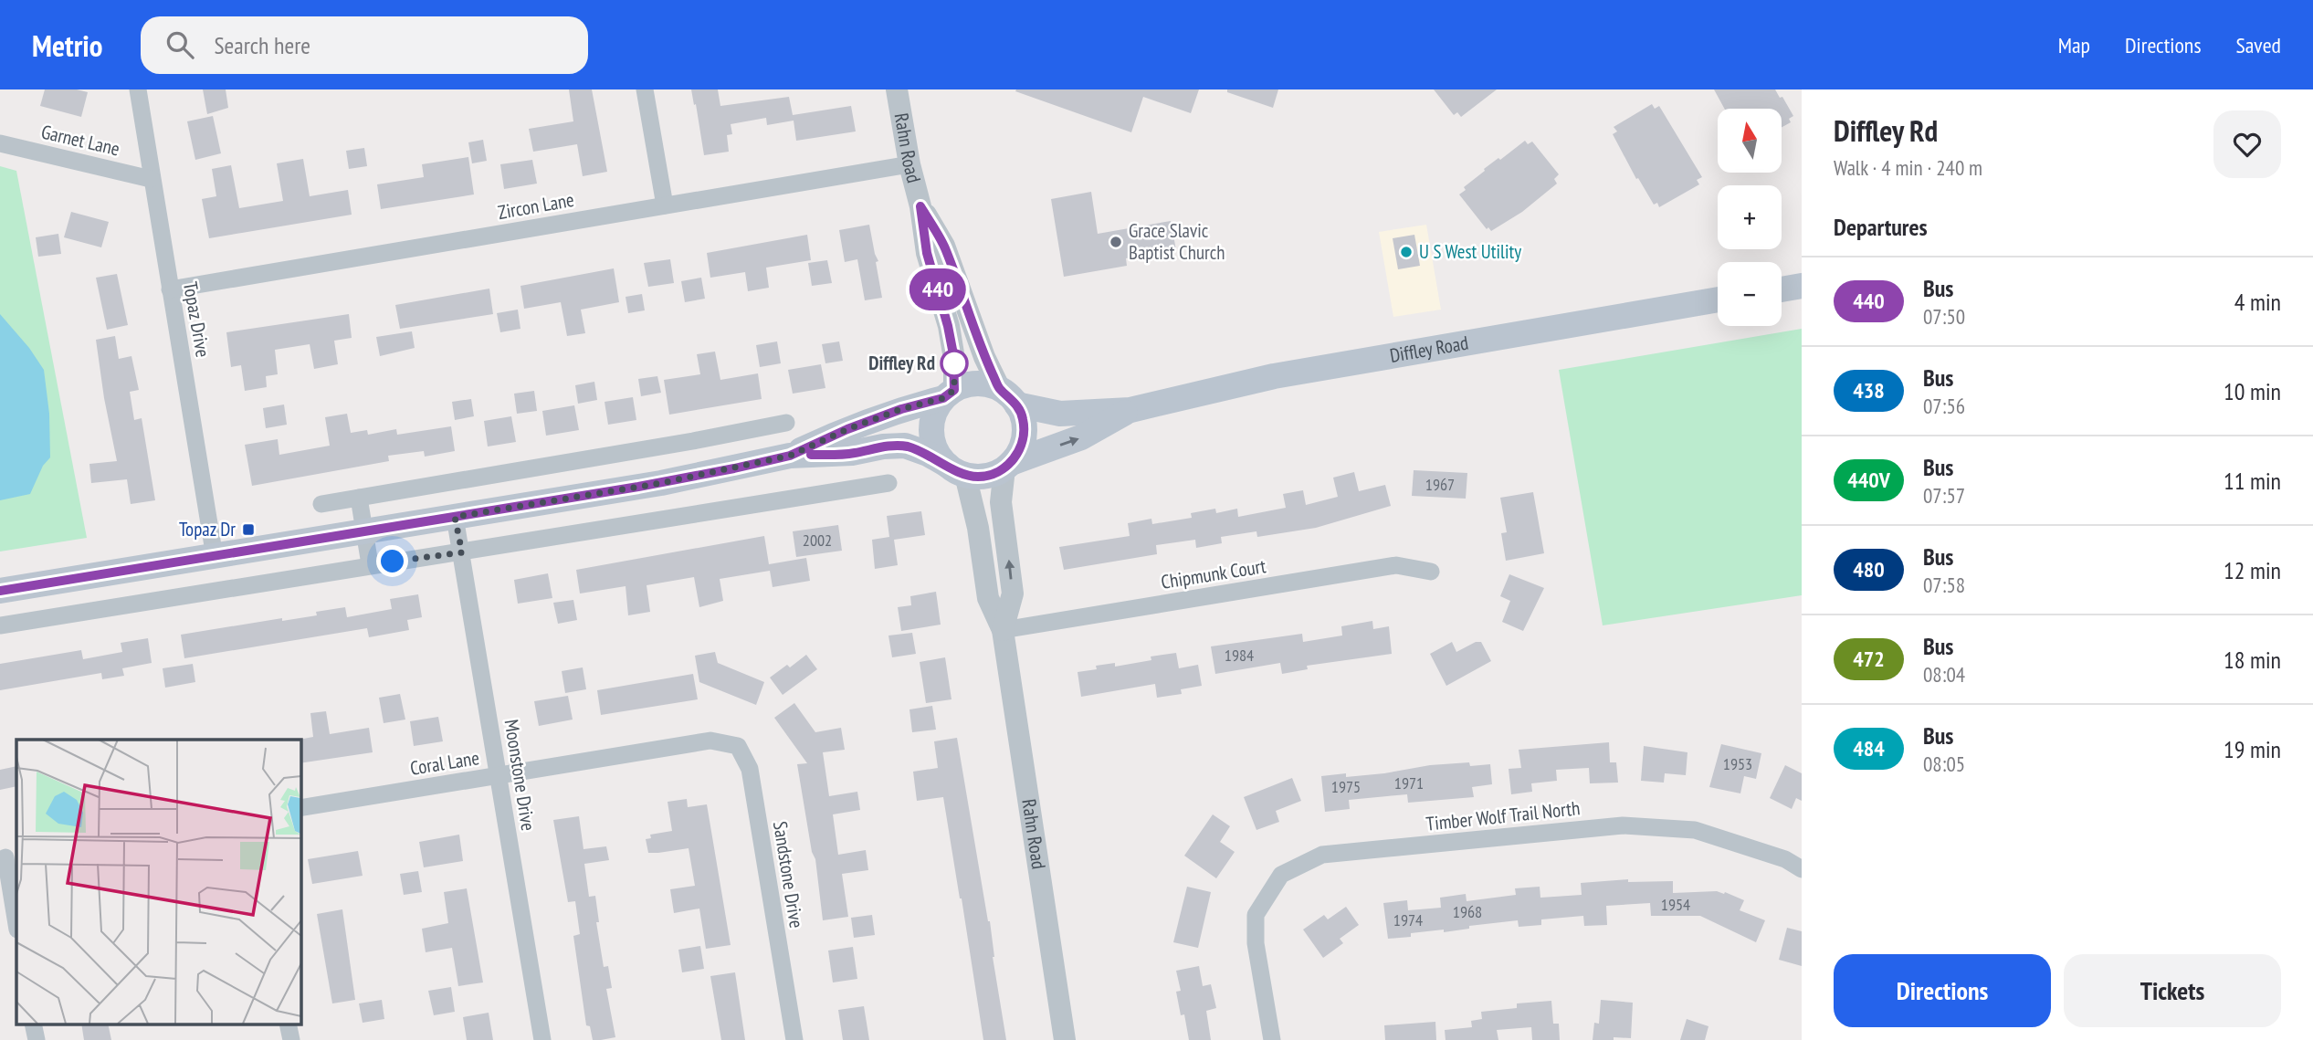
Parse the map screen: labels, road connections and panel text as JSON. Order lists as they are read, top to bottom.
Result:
{
  "streets": {
    "main road": ["Diffley Road"],
    "street": [
      "Garnet Lane",
      "Rahn Road",
      "Zircon Lane",
      "Topaz Drive",
      "Chipmunk Court",
      "Coral Lane",
      "Moonstone Drive",
      "Timber Wolf Trail North",
      "Sandstone Drive"
    ]
  },
  "crossings": [
    ["Garnet Lane", "Topaz Drive"],
    ["Rahn Road", "Zircon Lane"],
    ["Rahn Road", "Diffley Road"],
    ["Rahn Road", "Chipmunk Court"],
    ["Zircon Lane", "Topaz Drive"],
    ["Coral Lane", "Moonstone Drive"],
    ["Coral Lane", "Sandstone Drive"]
  ],
  "places": {
    "other": ["Grace Slavic Baptist Church", "U S West Utility", "Diffley Rd"],
    "transit": ["Topaz Dr"]
  },
  "lines": ["bus line 440"],
  "house_numbers": [
    "1967",
    "2002",
    "1984",
    "1953",
    "1971",
    "1975",
    "1954",
    "1968",
    "1974"
  ],
  "north": "top",
  "page": {
    "header": "Metrio",
    "search": "Search here",
    "nav": ["Map", "Directions", "Saved"],
    "on_map": "440",
    "heading": [
      ["Diffley Rd", "Walk · 4 min · 240 m"],
      "Departures"
    ],
    "map_buttons": ["+", "−"],
    "list": [
      {
        "mark": "440",
        "name": "Bus",
        "note": "07:50",
        "value": "4 min"
      },
      {
        "mark": "438",
        "name": "Bus",
        "note": "07:56",
        "value": "10 min"
      },
      {
        "mark": "440V",
        "name": "Bus",
        "note": "07:57",
        "value": "11 min"
      },
      {
        "mark": "480",
        "name": "Bus",
        "note": "07:58",
        "value": "12 min"
      },
      {
        "mark": "472",
        "name": "Bus",
        "note": "08:04",
        "value": "18 min"
      },
      {
        "mark": "484",
        "name": "Bus",
        "note": "08:05",
        "value": "19 min"
      }
    ],
    "buttons": ["Directions", "Tickets"]
  }
}
